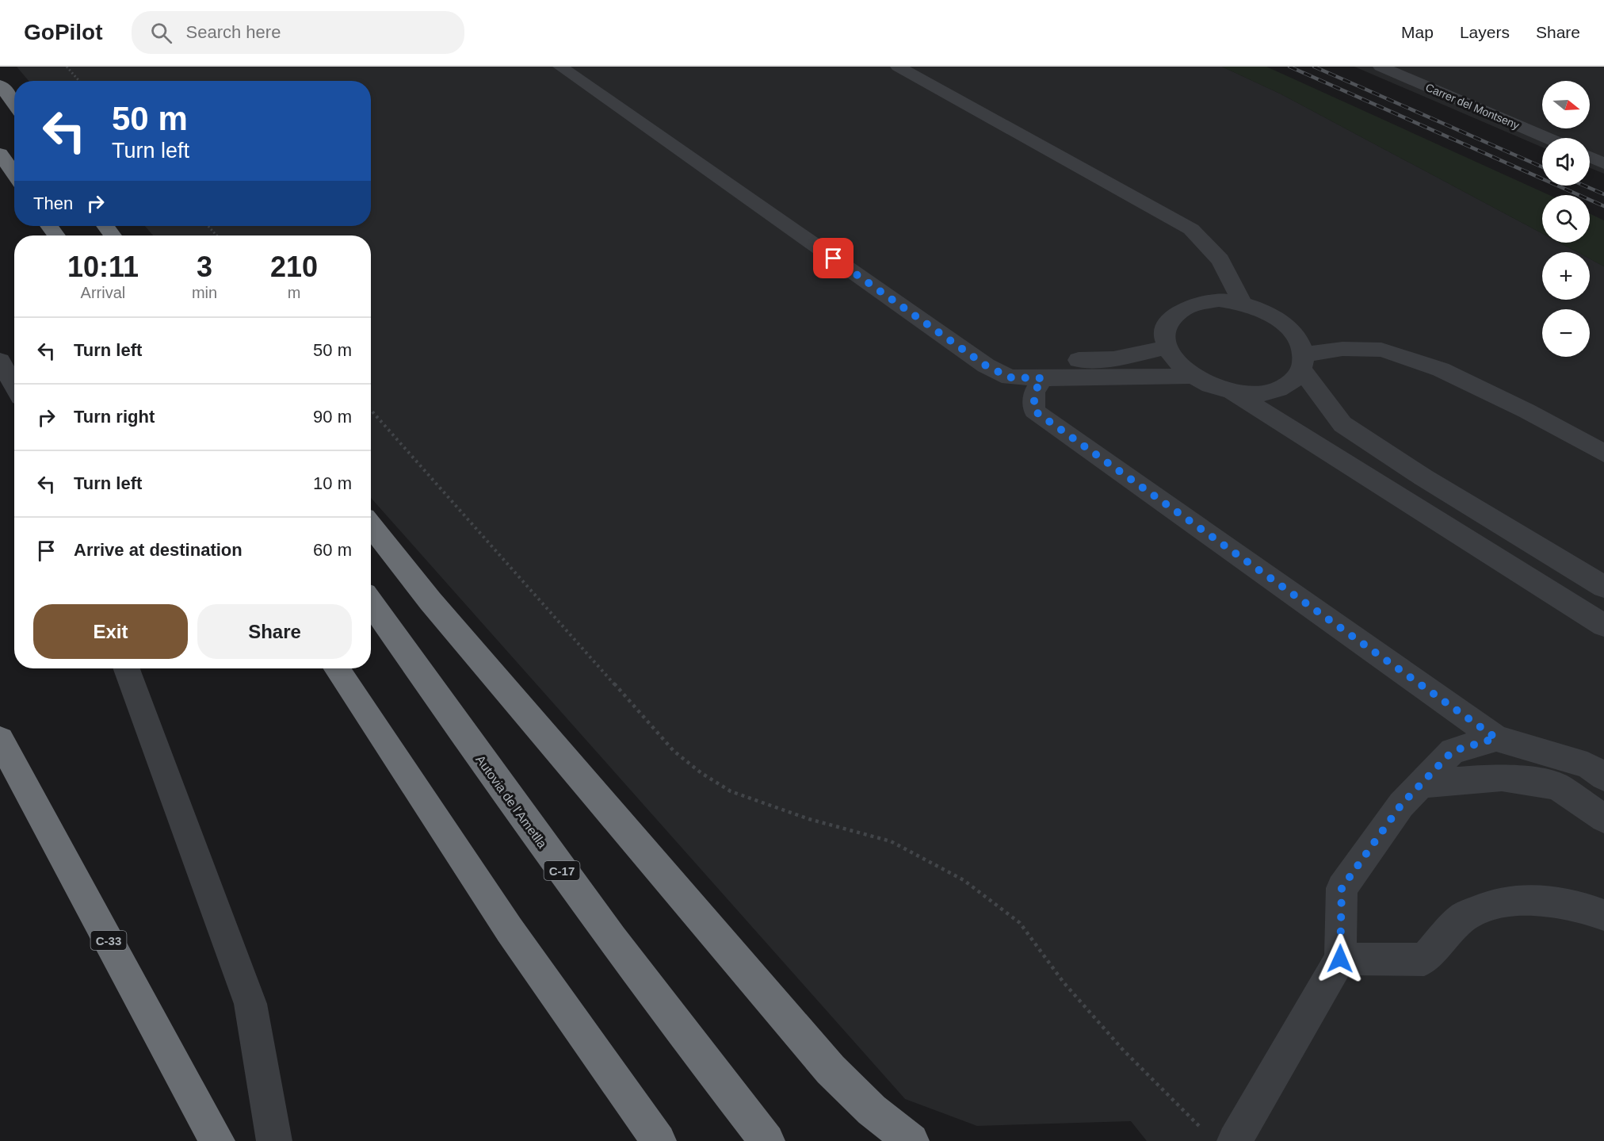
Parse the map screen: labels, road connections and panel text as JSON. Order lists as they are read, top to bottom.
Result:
{
  "streets": {
    "highway": ["Autovia de l'Ametlla", "C-17", "C-33"],
    "street": ["Carrer del Montseny"]
  },
  "north": "right",
  "page": {
    "header": "GoPilot",
    "search": "Search here",
    "nav": ["Map", "Layers", "Share"],
    "map_buttons": ["+", "−"],
    "turn": ["50 m", "Turn left"],
    "then": "Then",
    "eta": [
      "10:11",
      "Arrival",
      "3",
      "min",
      "210",
      "m"
    ],
    "list": [
      {
        "name": "Turn left",
        "value": "50 m"
      },
      {
        "name": "Turn right",
        "value": "90 m"
      },
      {
        "name": "Turn left",
        "value": "10 m"
      },
      {
        "name": "Arrive at destination",
        "value": "60 m"
      }
    ],
    "buttons": ["Exit", "Share"]
  }
}
